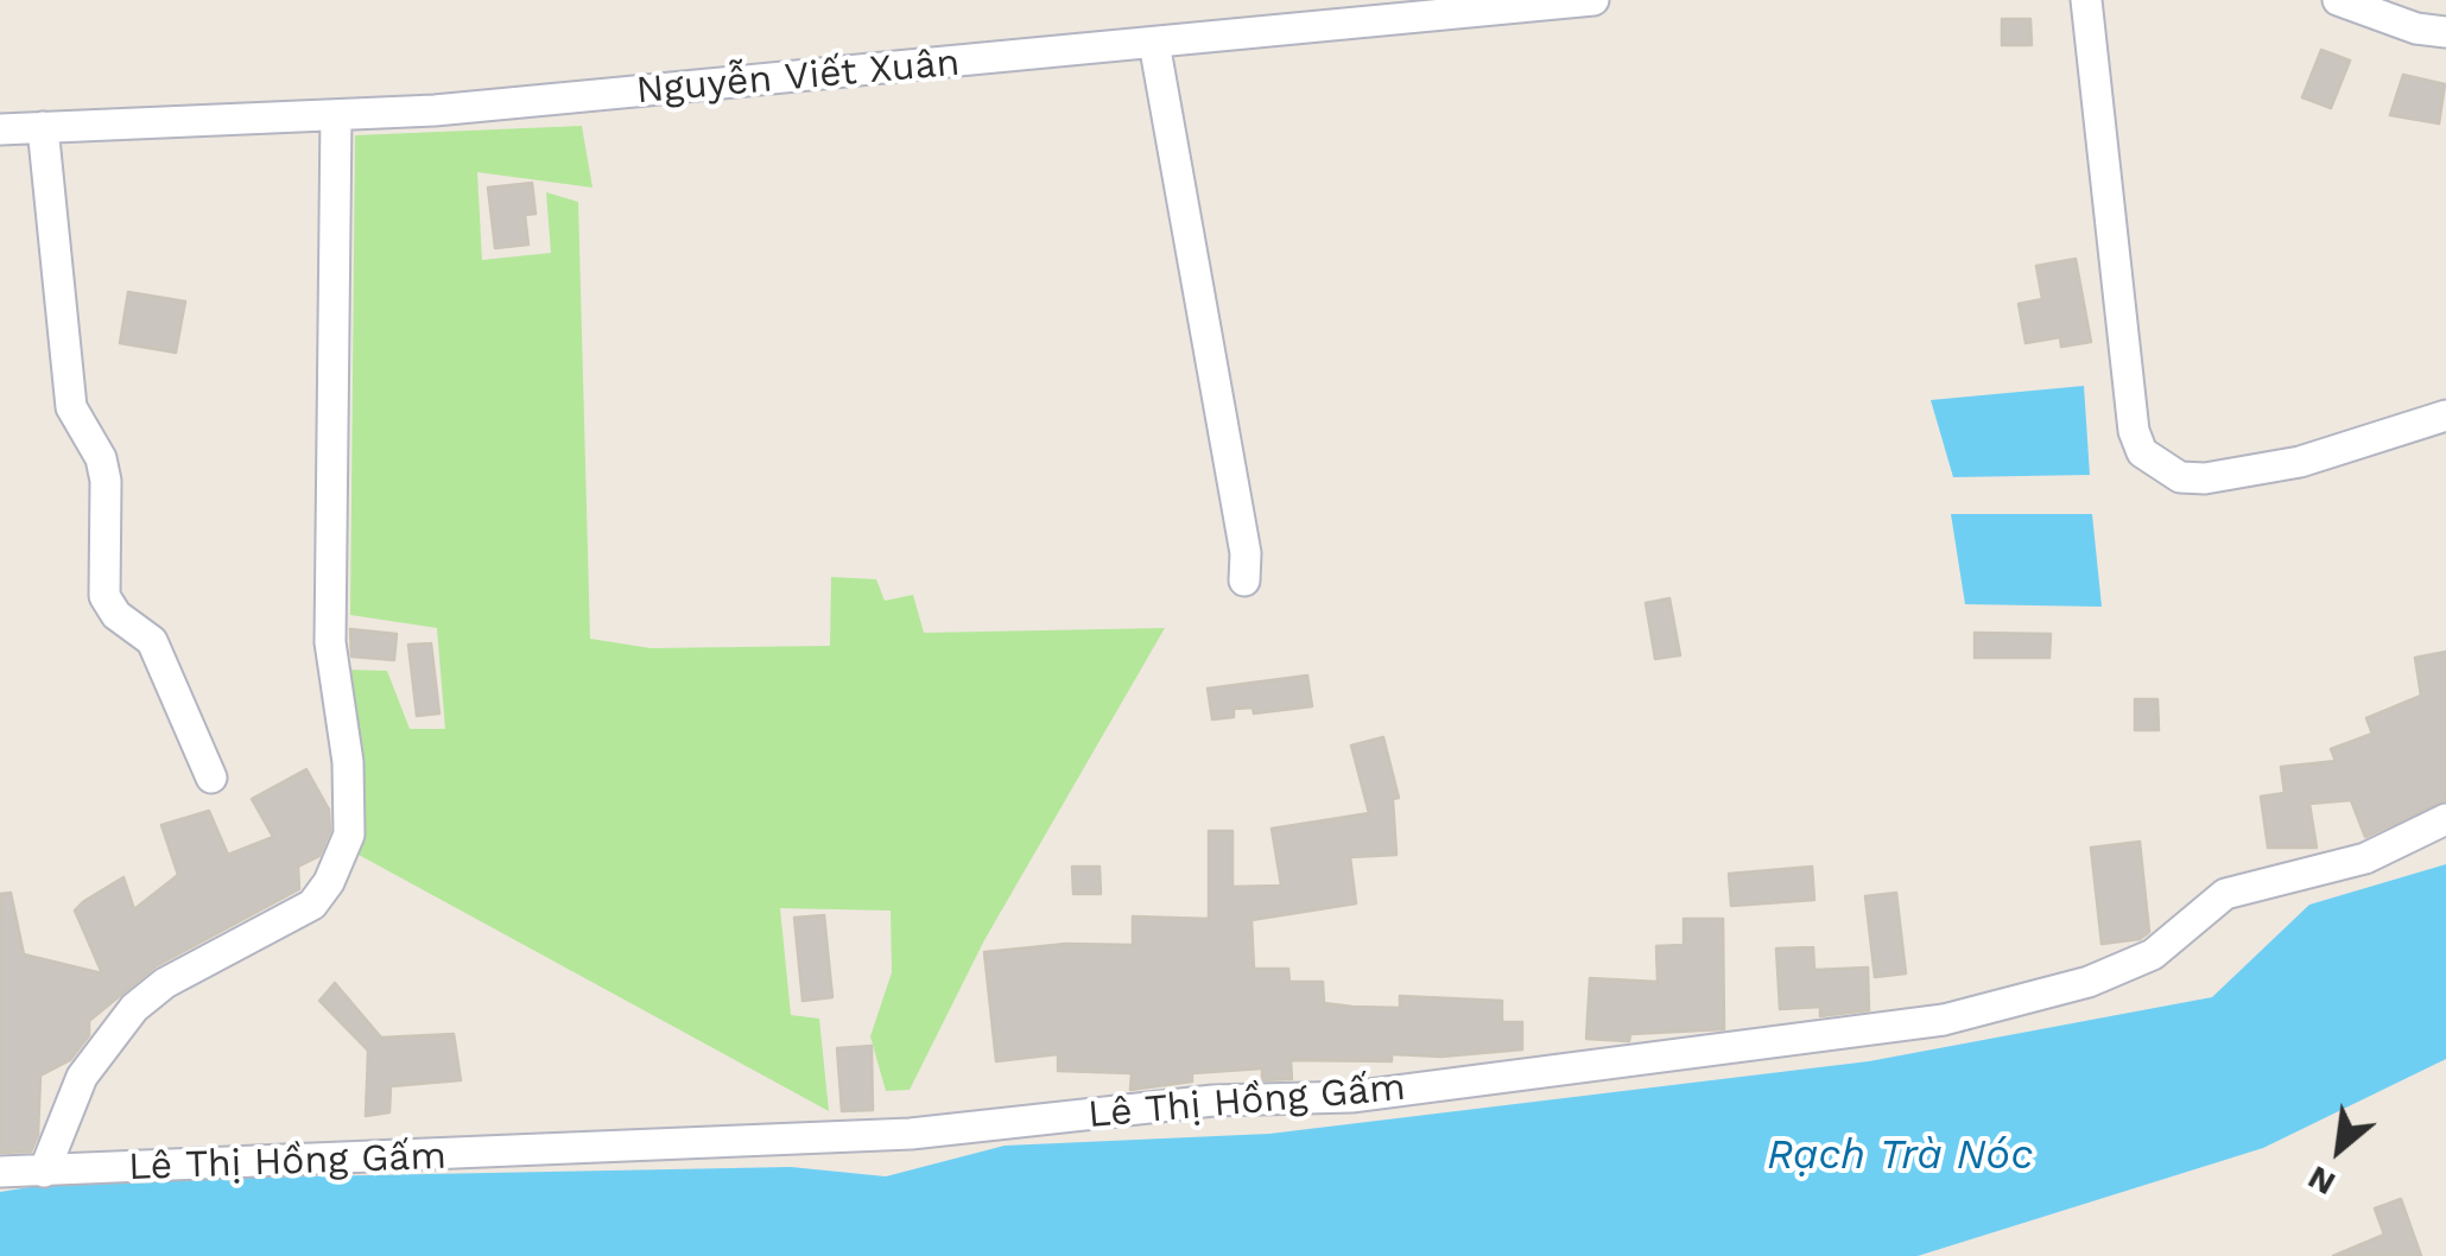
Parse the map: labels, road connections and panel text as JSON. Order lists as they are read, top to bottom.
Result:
{
  "streets": {
    "street": ["Nguyễn Viết Xuân", "Lê Thị Hồng Gấm"]
  },
  "water": ["Rạch Trà Nóc"],
  "north": "bottom left"
}
